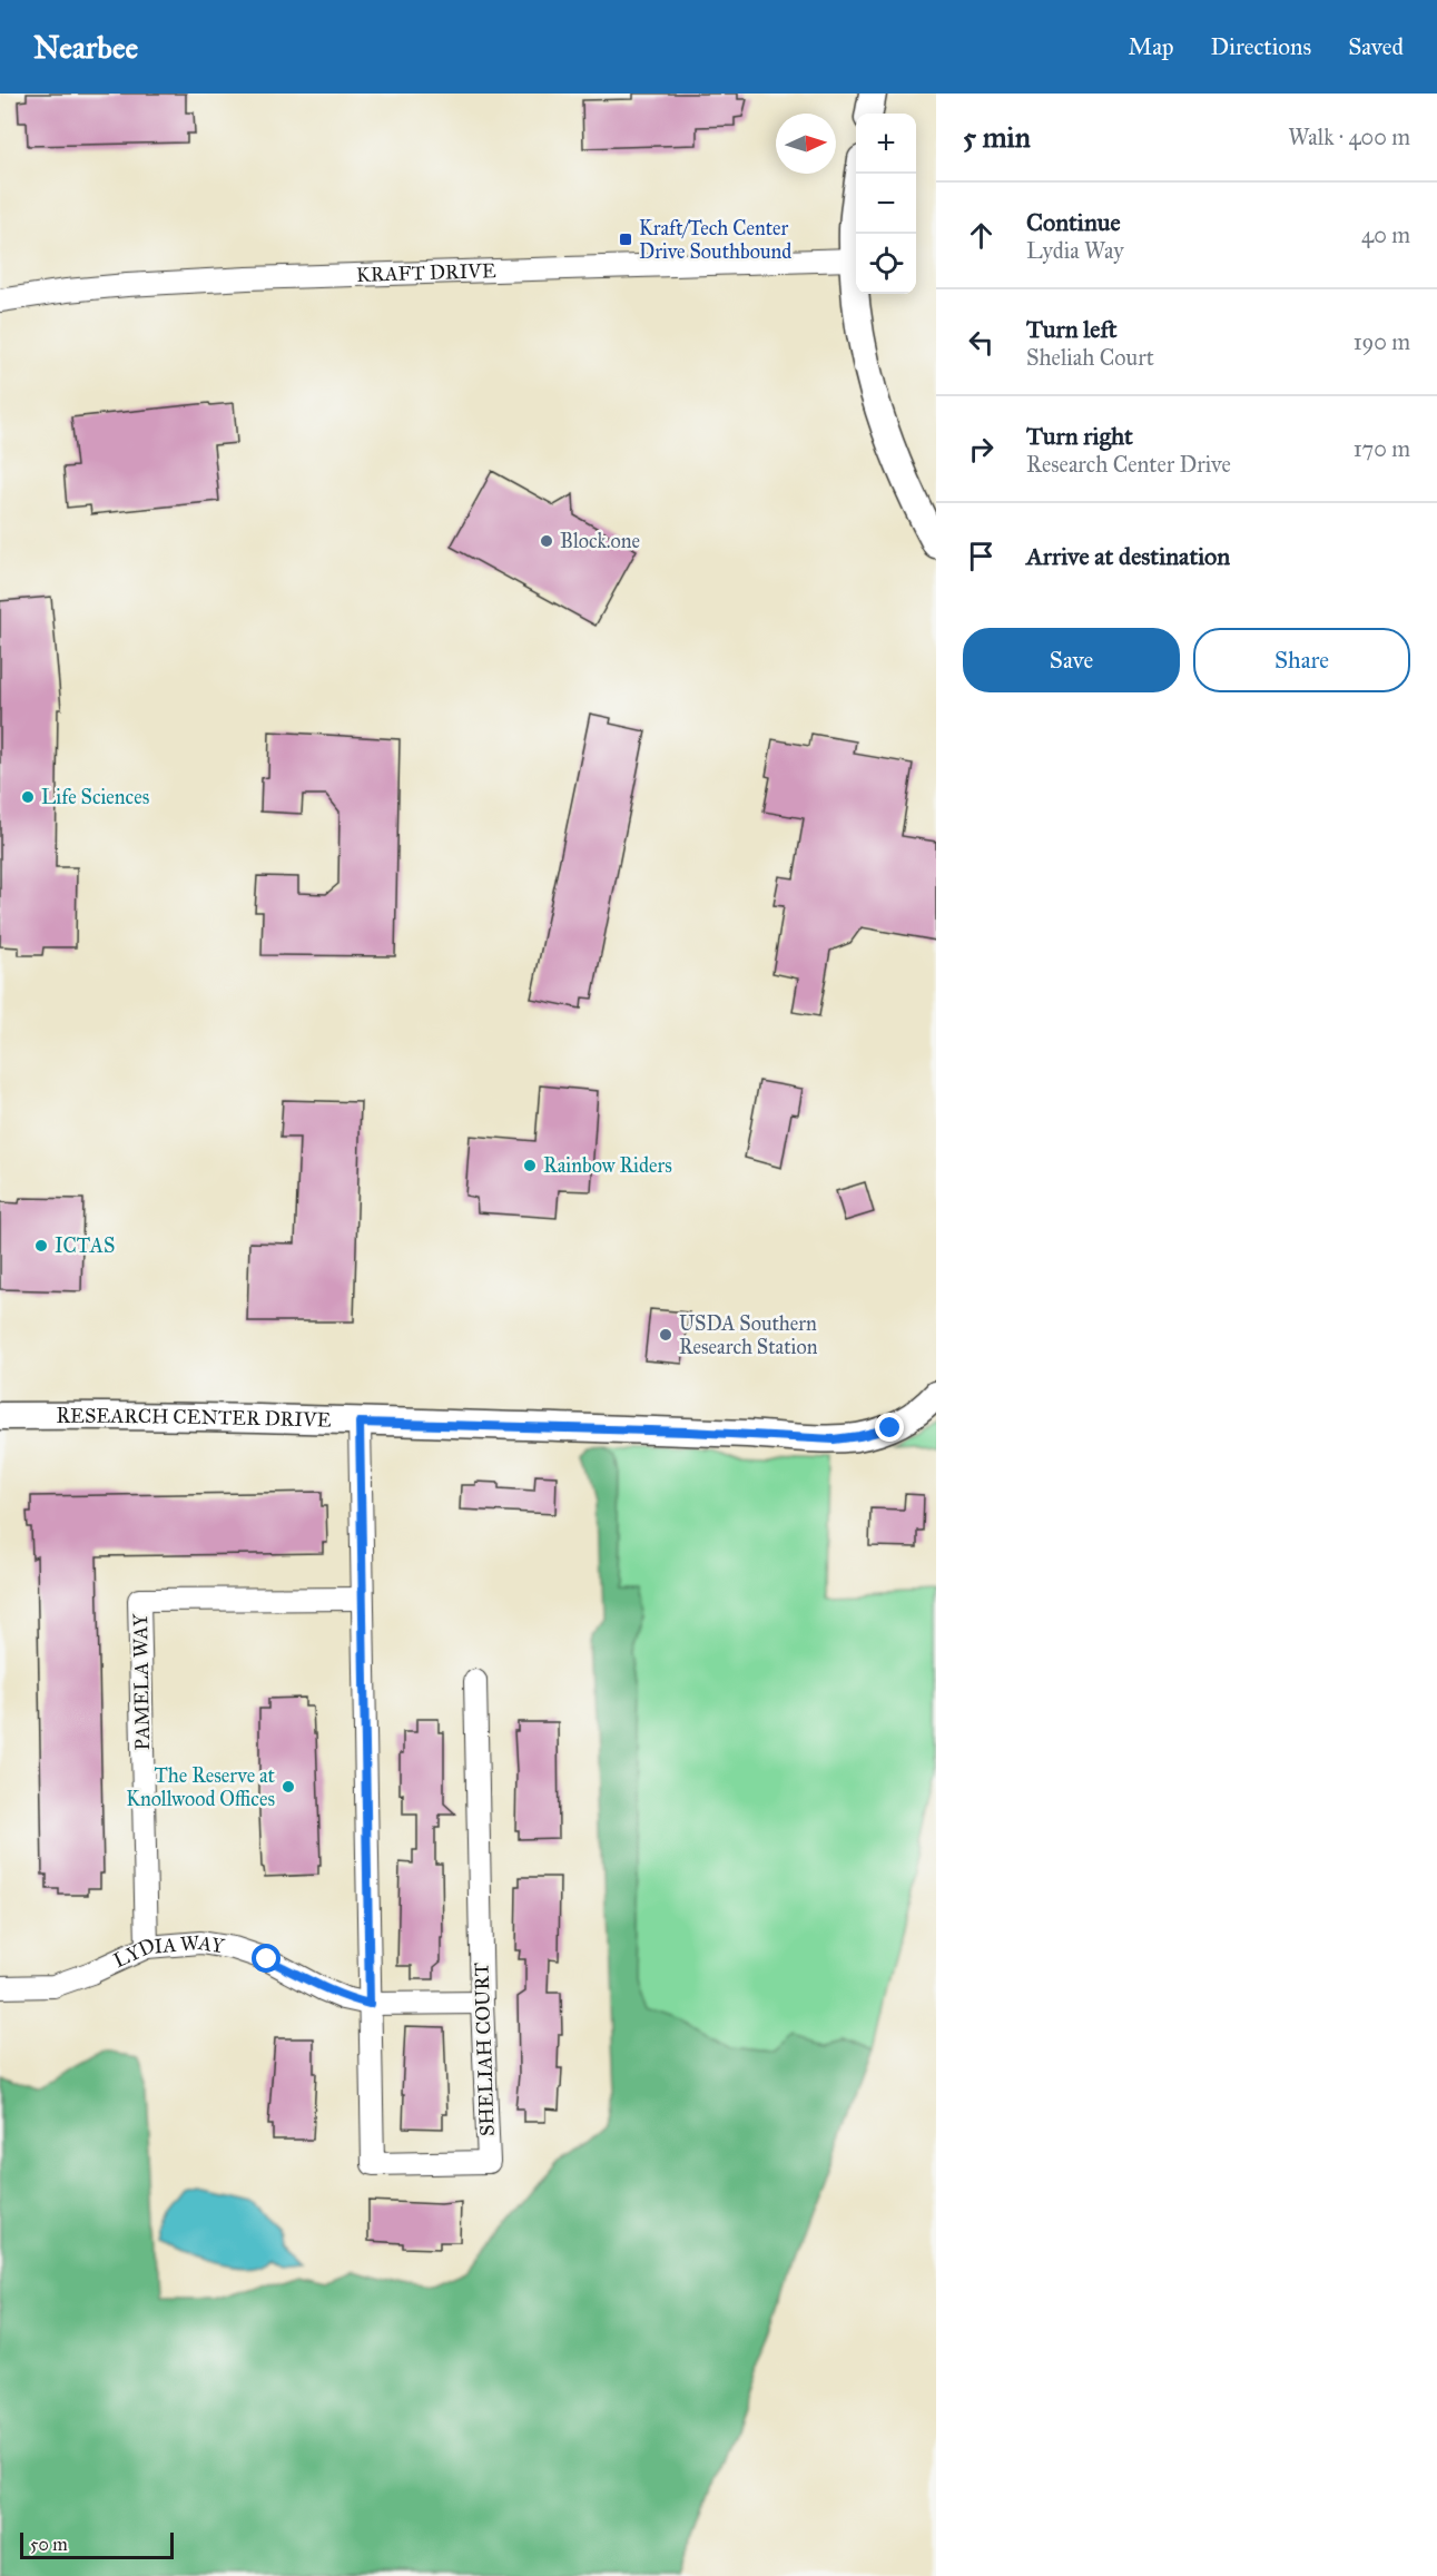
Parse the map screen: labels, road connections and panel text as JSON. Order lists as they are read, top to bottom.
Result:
{
  "streets": {
    "main road": ["RESEARCH CENTER DRIVE"],
    "street": [
      "KRAFT DRIVE",
      "PAMELA WAY",
      "LYDIA WAY",
      "SHELIAH COURT"
    ]
  },
  "crossings": [
    ["RESEARCH CENTER DRIVE", "SHELIAH COURT"],
    ["PAMELA WAY", "LYDIA WAY"],
    ["PAMELA WAY", "SHELIAH COURT"],
    ["LYDIA WAY", "SHELIAH COURT"]
  ],
  "places": {
    "transit": ["Kraft/Tech Center Drive Southbound"],
    "other": [
      "Block.one",
      "Life Sciences",
      "Rainbow Riders",
      "ICTAS",
      "USDA Southern Research Station",
      "The Reserve at Knollwood Offices"
    ]
  },
  "scale_bar": "50 m",
  "north": "right",
  "page": {
    "header": "Nearbee",
    "nav": ["Map", "Directions", "Saved"],
    "heading": ["5 min", "Walk · 400 m"],
    "map_buttons": ["+", "−"],
    "list": [
      ["Continue", "Lydia Way", "40 m"],
      ["Turn left", "Sheliah Court", "190 m"],
      ["Turn right", "Research Center Drive", "170 m"],
      "Arrive at destination"
    ],
    "buttons": ["Save", "Share"],
    "scale": "50 m"
  }
}
